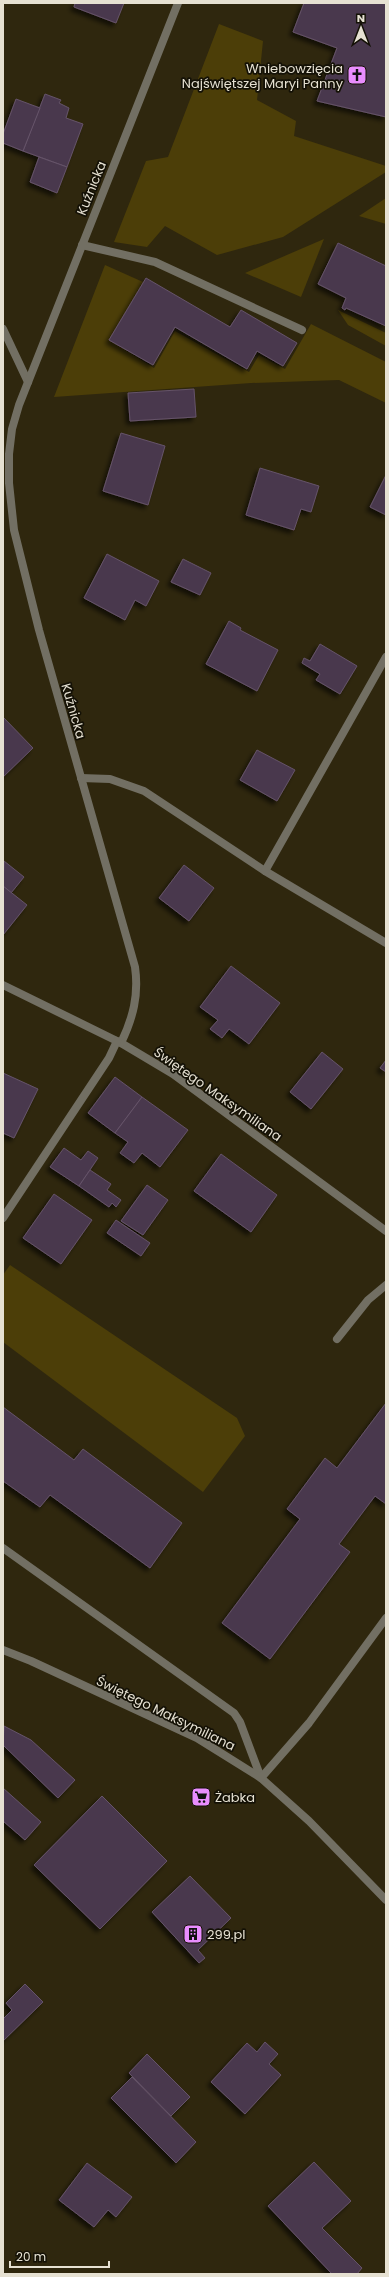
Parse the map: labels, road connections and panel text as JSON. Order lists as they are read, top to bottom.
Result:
{
  "streets": {
    "street": ["Kuźnicka", "Świętego Maksymiliana"]
  },
  "crossings": [
    ["Kuźnicka", "Świętego Maksymiliana"]
  ],
  "places": {
    "church": ["Wniebowzięcia Najświętszej Maryi Panny"],
    "supermarket": ["Żabka"],
    "building": ["299.pl"]
  },
  "scale_bar": "20 m",
  "north": "top"
}
